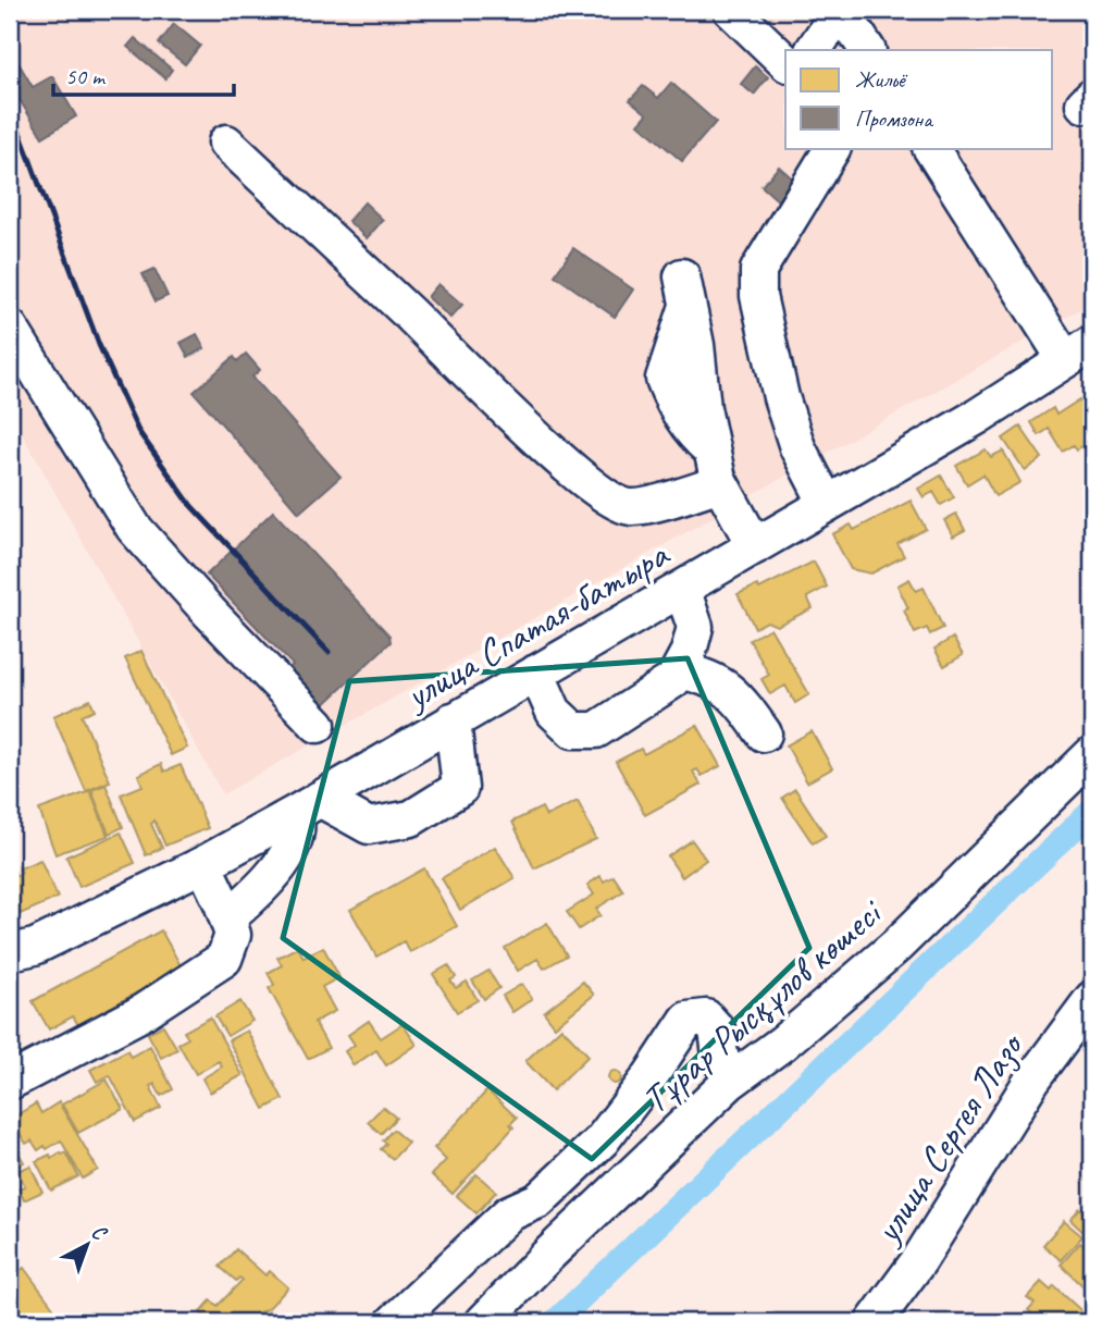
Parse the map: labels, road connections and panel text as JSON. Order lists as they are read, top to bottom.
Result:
{
  "streets": {
    "street": ["улица Спатая-батыра", "Тұрар Рысқұлов көшесі", "улица Сергея Лазо"]
  },
  "legend": ["Жильё", "Промзона"],
  "scale_bar": "50 m",
  "north": "top right"
}
